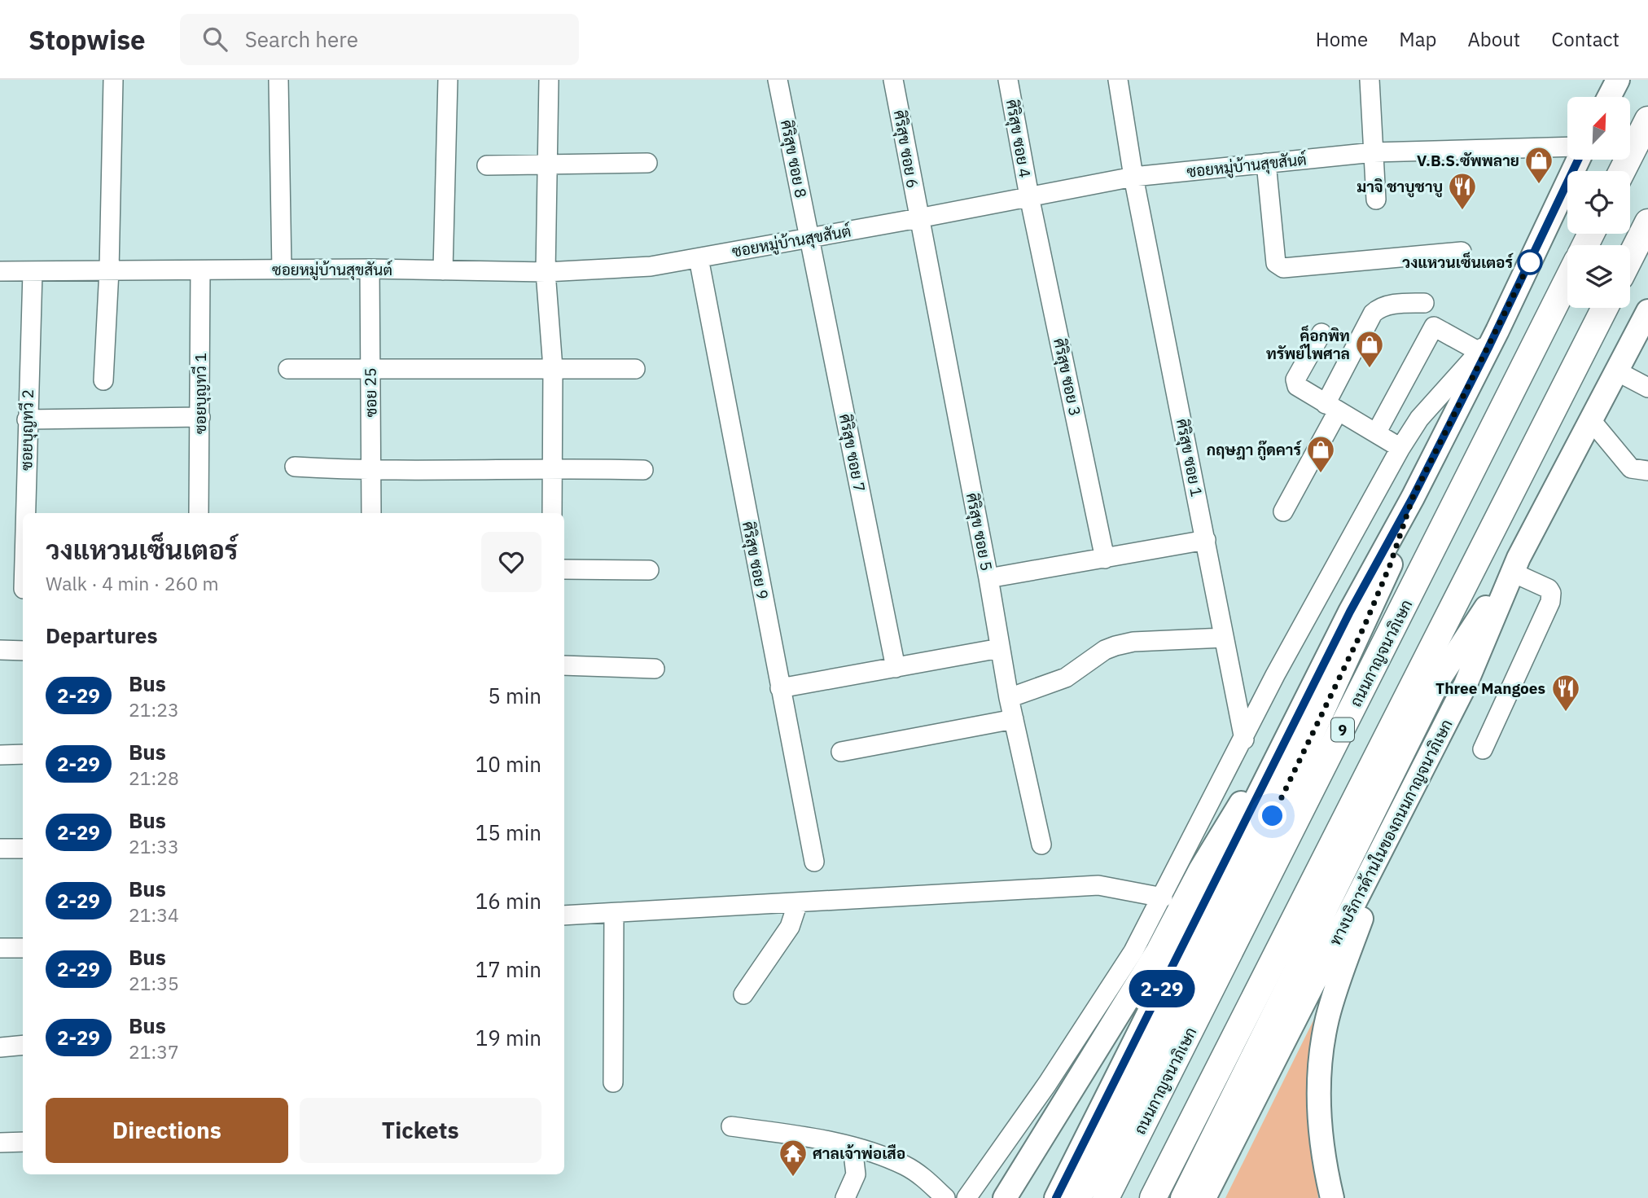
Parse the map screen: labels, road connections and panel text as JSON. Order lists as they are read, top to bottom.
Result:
{
  "streets": {
    "highway": ["ถนนกาญจนาภิเษก", "9"],
    "main road": ["ทางบริการด้านในของถนนกาญจนาภิเษก"],
    "street": [
      "ศิริสุข ซอย 4",
      "ศิริสุข ซอย 6",
      "ศิริสุข ซอย 8",
      "ซอยหมู่บ้านสุขสันต์",
      "ศิริสุข ซอย 3",
      "ซอย 25",
      "ซอยบุญทวี 1",
      "ซอยบุญทวี 2",
      "ศิริสุข ซอย 7",
      "ศิริสุข ซอย 1",
      "ศิริสุข ซอย 5",
      "ศิริสุข ซอย 9"
    ]
  },
  "crossings": [
    ["ศิริสุข ซอย 4", "ซอยหมู่บ้านสุขสันต์"],
    ["ศิริสุข ซอย 4", "ศิริสุข ซอย 3"],
    ["ศิริสุข ซอย 6", "ซอยหมู่บ้านสุขสันต์"],
    ["ศิริสุข ซอย 6", "ศิริสุข ซอย 5"],
    ["ศิริสุข ซอย 8", "ซอยหมู่บ้านสุขสันต์"],
    ["ศิริสุข ซอย 8", "ศิริสุข ซอย 7"],
    ["ซอยหมู่บ้านสุขสันต์", "ศิริสุข ซอย 3"],
    ["ซอยหมู่บ้านสุขสันต์", "ซอย 25"],
    ["ซอยหมู่บ้านสุขสันต์", "ซอยบุญทวี 1"],
    ["ซอยหมู่บ้านสุขสันต์", "ซอยบุญทวี 2"],
    ["ซอยหมู่บ้านสุขสันต์", "ศิริสุข ซอย 7"],
    ["ซอยหมู่บ้านสุขสันต์", "ศิริสุข ซอย 1"],
    ["ซอยหมู่บ้านสุขสันต์", "ศิริสุข ซอย 5"],
    ["ซอยหมู่บ้านสุขสันต์", "ศิริสุข ซอย 9"]
  ],
  "places": {
    "shop": ["V.B.S.ซัพพลาย", "ค็อกพิท ทรัพย์ไพศาล", "กฤษฎา กู๊ดคาร์"],
    "restaurant": ["มาจิ ชาบูชาบู", "Three Mangoes"],
    "other": ["วงแหวนเซ็นเตอร์"],
    "temple": ["ศาลเจ้าพ่อเสือ"]
  },
  "lines": ["bus line 2-29"],
  "north": "top right",
  "page": {
    "header": "Stopwise",
    "search": "Search here",
    "nav": [
      "Home",
      "Map",
      "About",
      "Contact"
    ],
    "on_map": "2-29",
    "heading": [
      ["วงแหวนเซ็นเตอร์", "Walk · 4 min · 260 m"],
      "Departures"
    ],
    "list": [
      {
        "mark": "2-29",
        "name": "Bus",
        "note": "21:23",
        "value": "5 min"
      },
      {
        "mark": "2-29",
        "name": "Bus",
        "note": "21:28",
        "value": "10 min"
      },
      {
        "mark": "2-29",
        "name": "Bus",
        "note": "21:33",
        "value": "15 min"
      },
      {
        "mark": "2-29",
        "name": "Bus",
        "note": "21:34",
        "value": "16 min"
      },
      {
        "mark": "2-29",
        "name": "Bus",
        "note": "21:35",
        "value": "17 min"
      },
      {
        "mark": "2-29",
        "name": "Bus",
        "note": "21:37",
        "value": "19 min"
      }
    ],
    "buttons": ["Directions", "Tickets"]
  }
}
